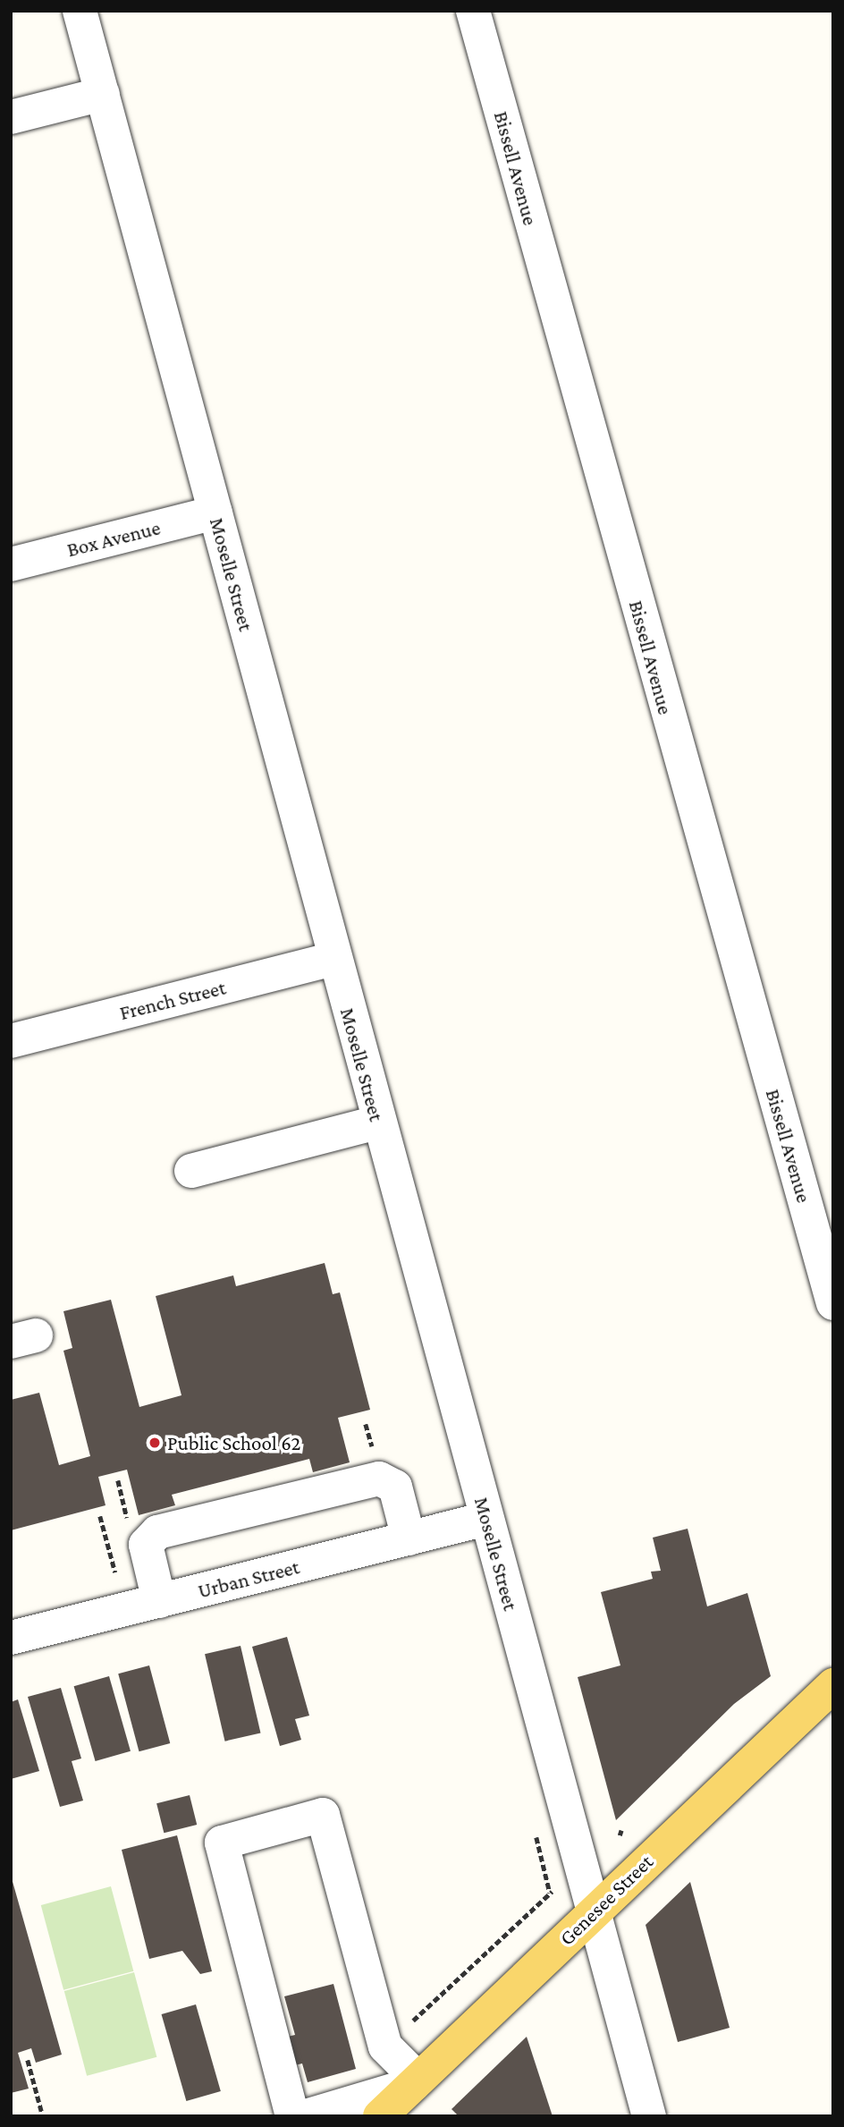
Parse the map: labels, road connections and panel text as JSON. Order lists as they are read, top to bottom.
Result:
{
  "streets": {
    "main road": ["Genesee Street"],
    "street": [
      "Bissell Avenue",
      "Box Avenue",
      "Moselle Street",
      "French Street",
      "Urban Street"
    ]
  },
  "crossings": [
    ["Box Avenue", "Moselle Street"],
    ["Moselle Street", "French Street"],
    ["Moselle Street", "Urban Street"],
    ["Moselle Street", "Genesee Street"]
  ],
  "places": ["Public School 62"]
}
